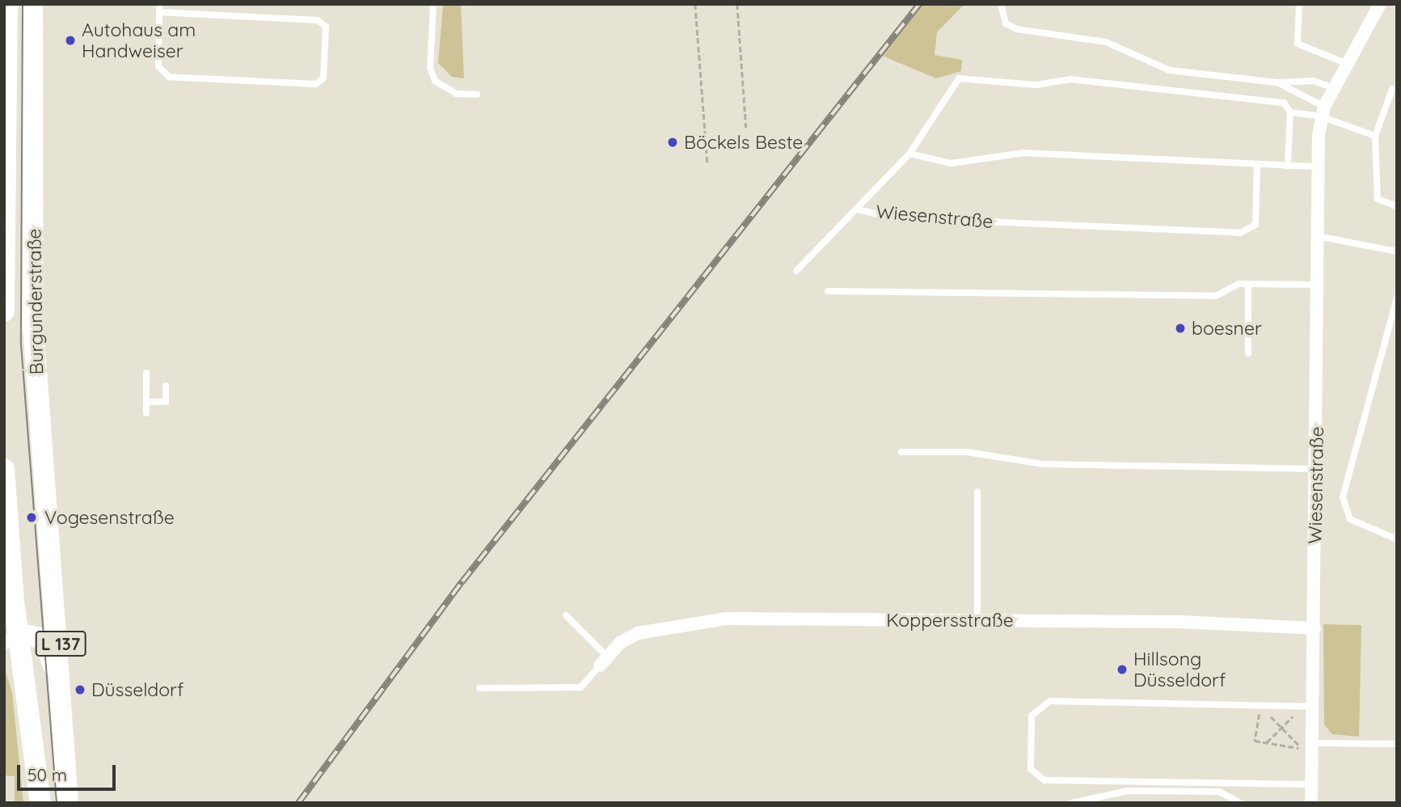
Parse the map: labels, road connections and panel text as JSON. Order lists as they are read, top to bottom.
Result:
{
  "streets": {
    "main road": ["Burgunderstraße", "L 137"],
    "street": ["Wiesenstraße", "Koppersstraße"]
  },
  "crossings": [
    ["Wiesenstraße", "Koppersstraße"],
    ["Burgunderstraße", "L 137"]
  ],
  "places": [
    "Autohaus am Handweiser",
    "Böckels Beste",
    "boesner",
    "Vogesenstraße",
    "Hillsong Düsseldorf",
    "Düsseldorf"
  ],
  "scale_bar": "50 m"
}
